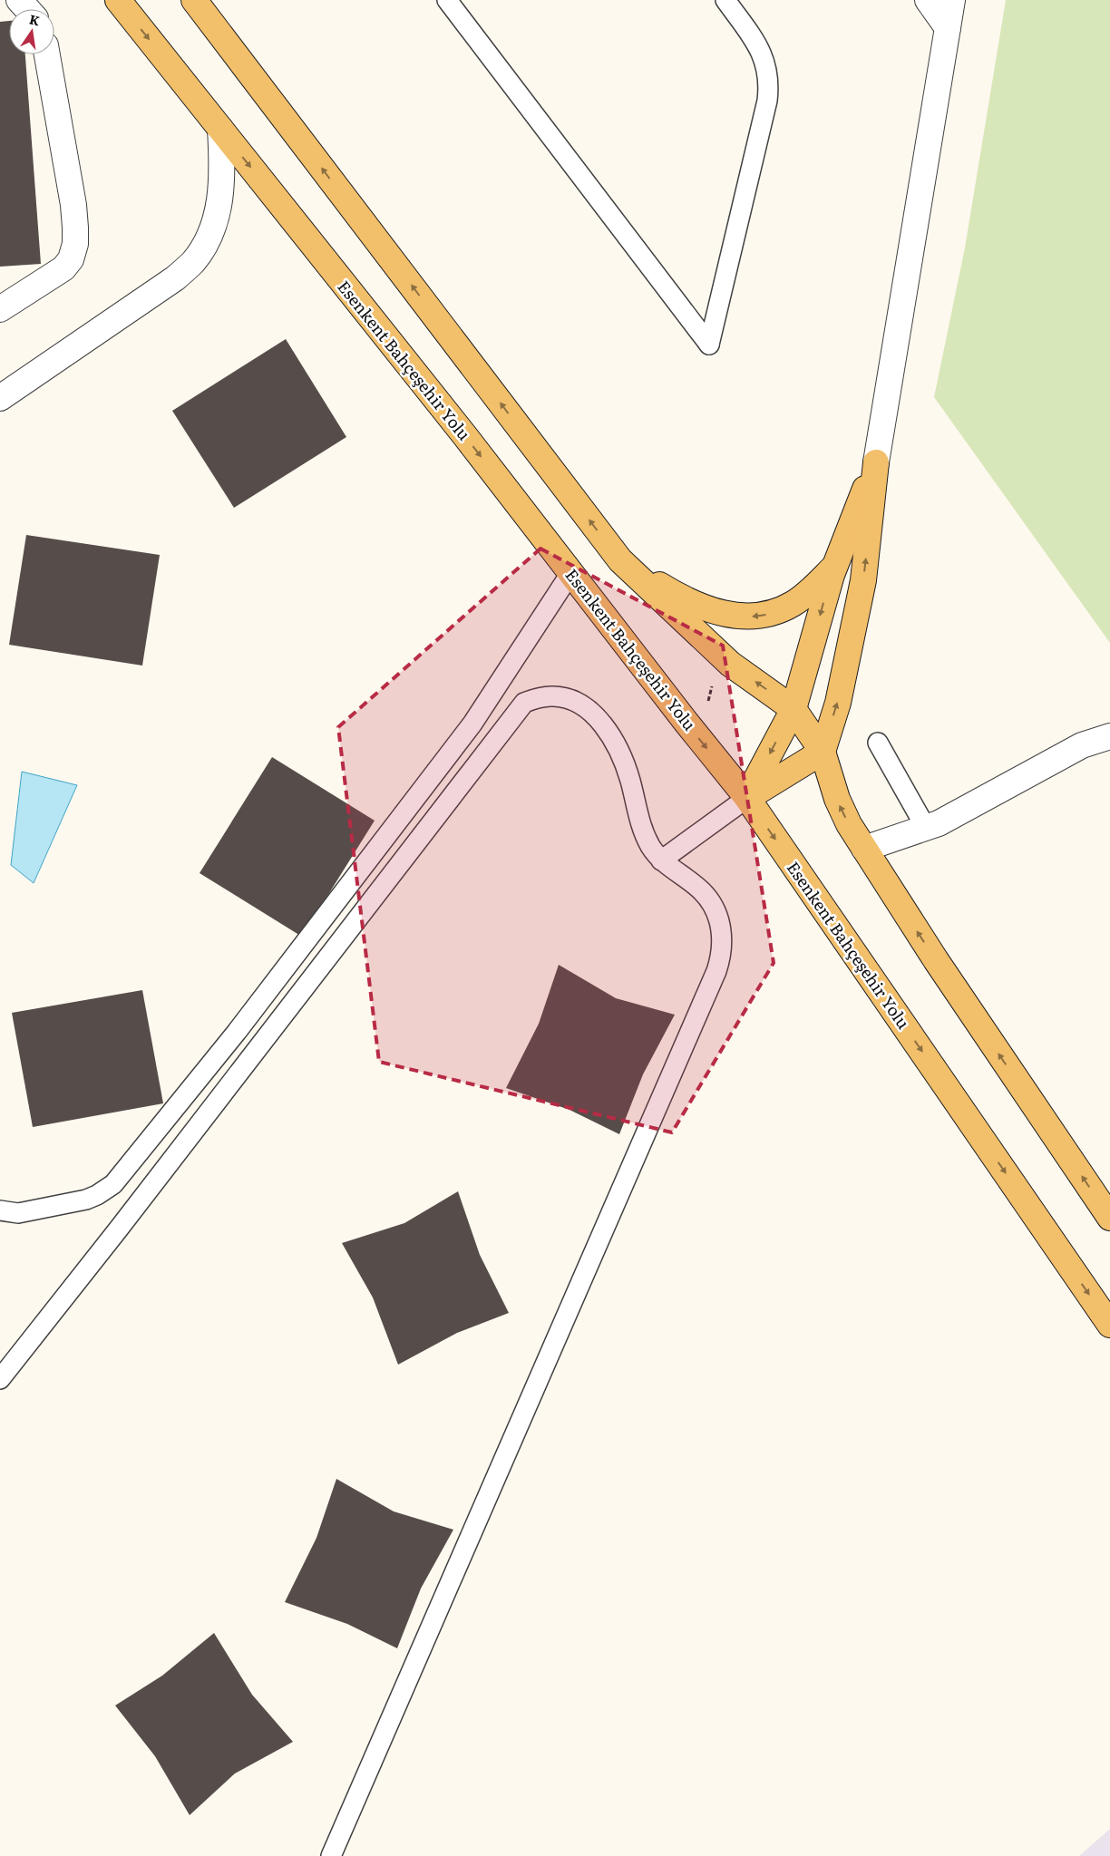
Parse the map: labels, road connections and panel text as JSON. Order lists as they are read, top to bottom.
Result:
{
  "streets": {
    "main road": ["Esenkent Bahçeşehir Yolu"]
  },
  "north": "top"
}
